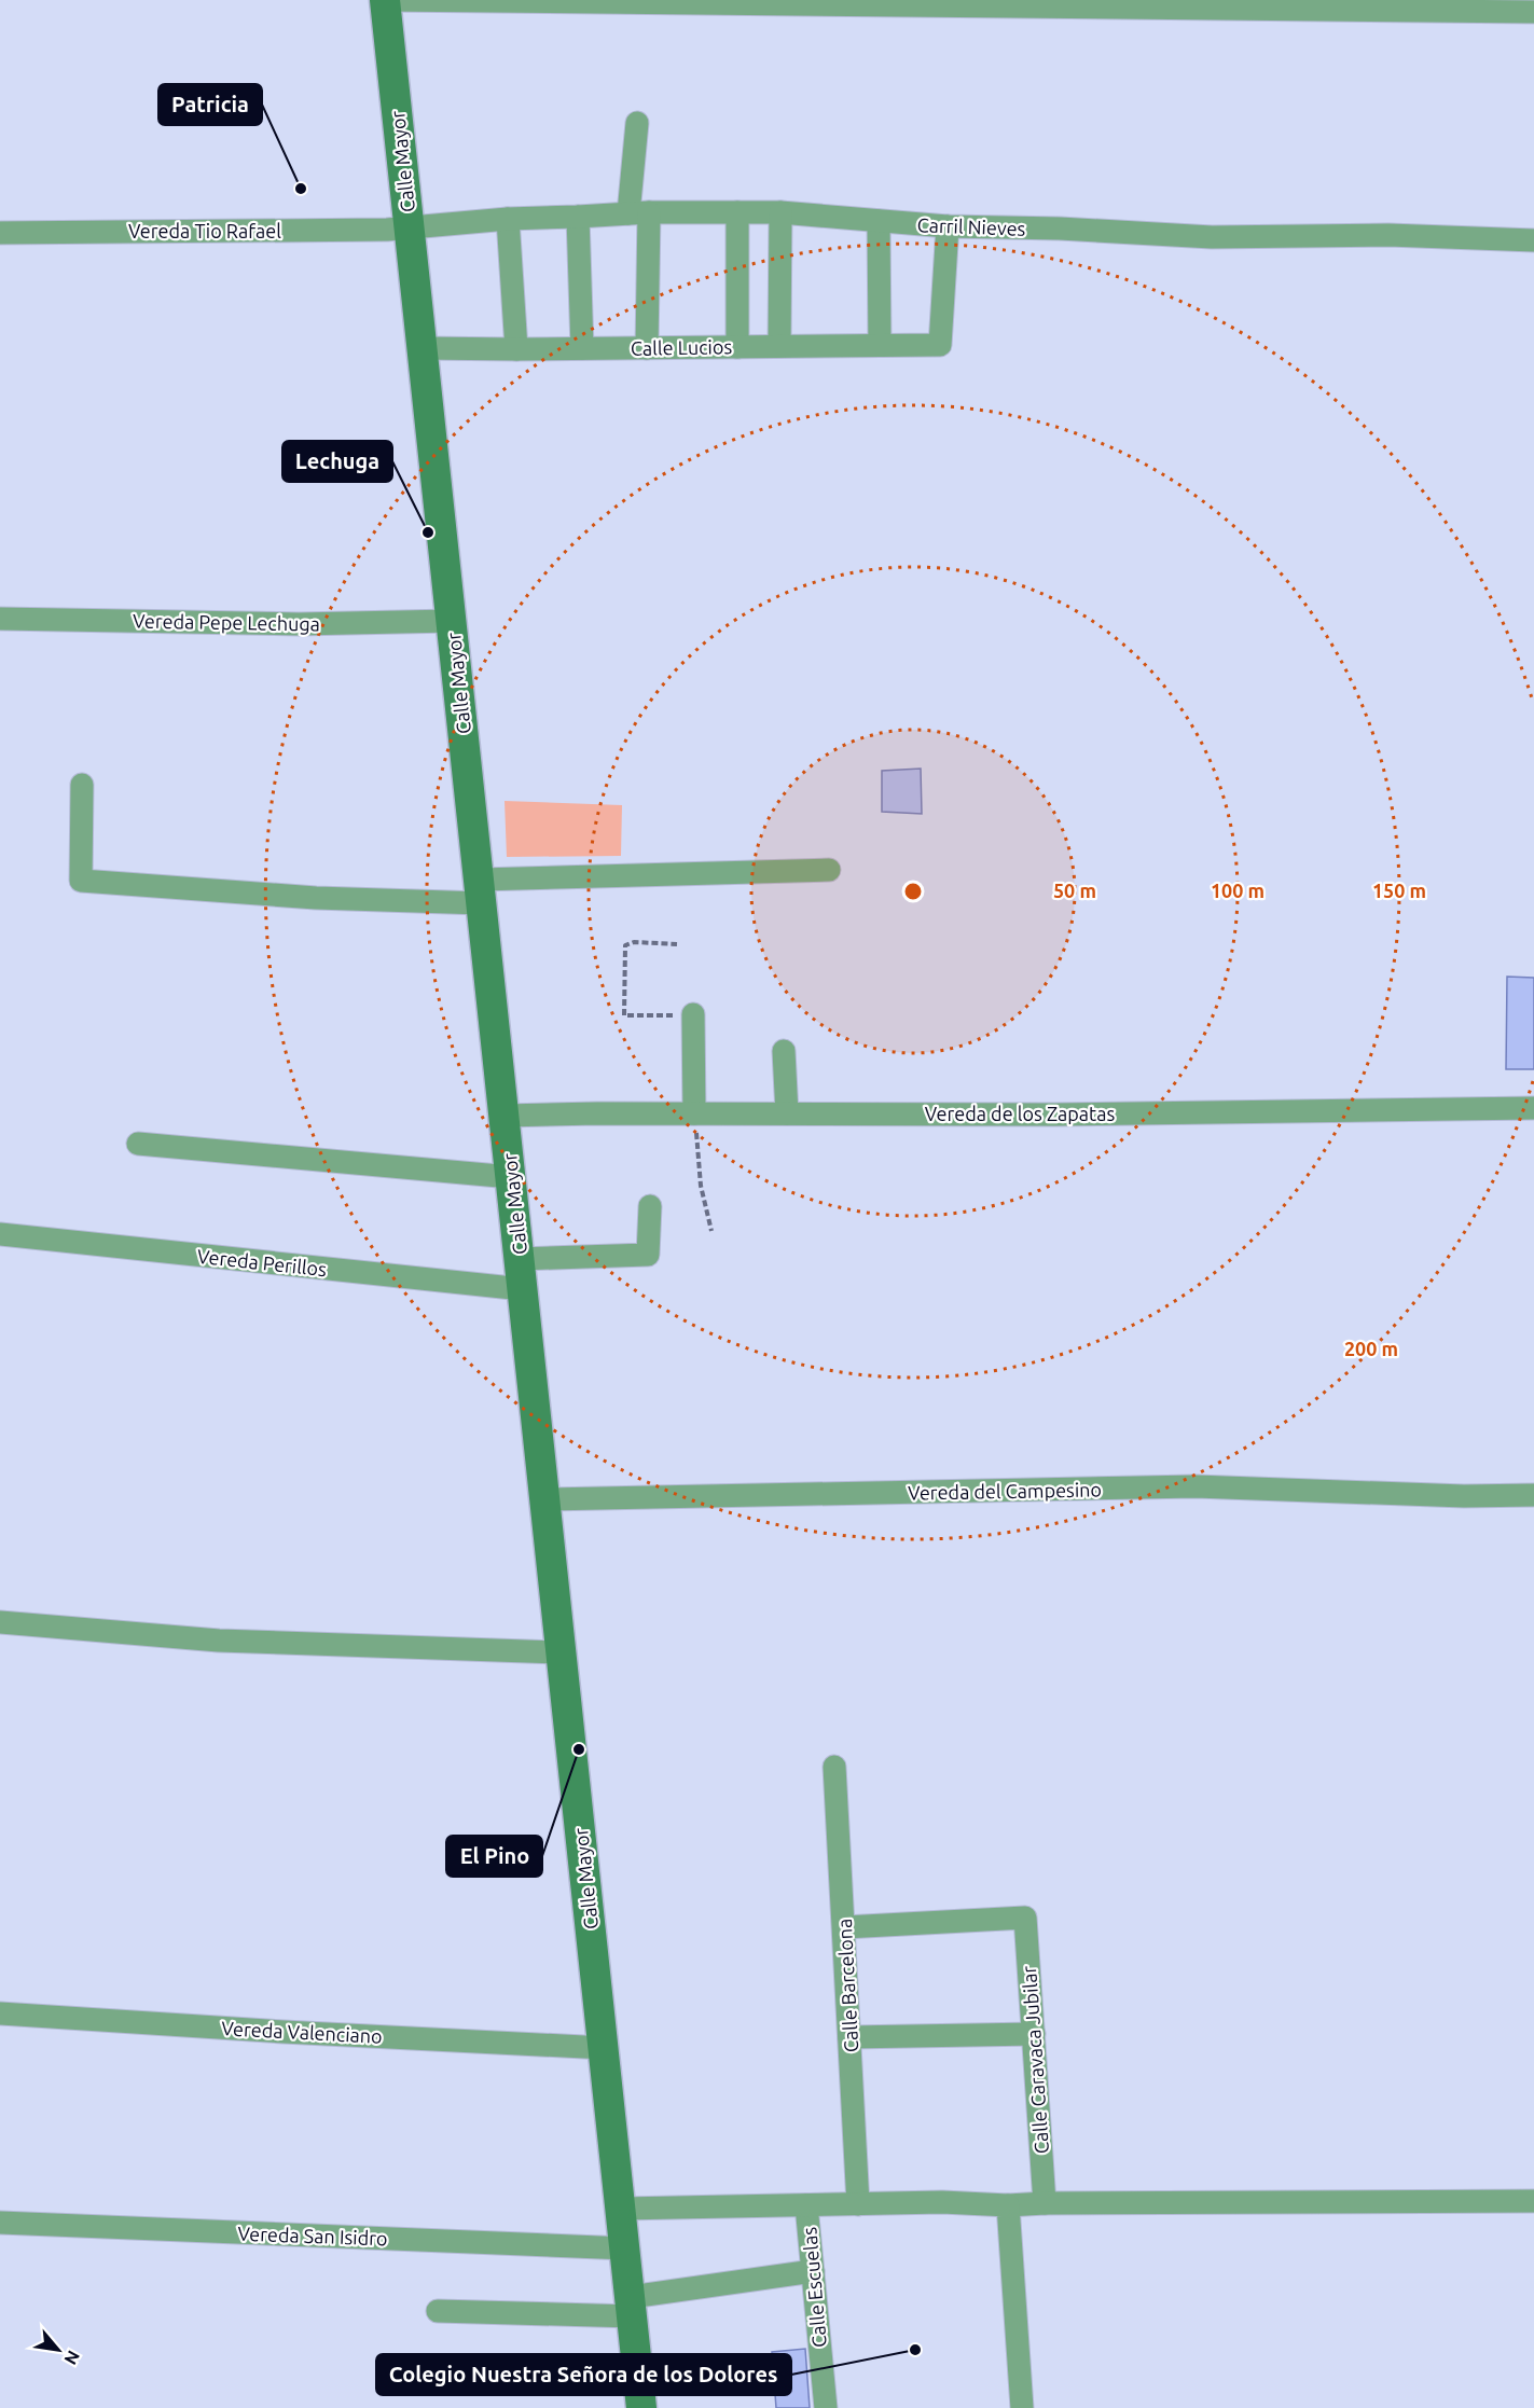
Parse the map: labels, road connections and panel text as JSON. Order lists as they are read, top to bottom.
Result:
{
  "streets": {
    "main road": ["Calle Mayor"],
    "street": [
      "Carril Nieves",
      "Vereda Tio Rafael",
      "Calle Lucios",
      "Vereda Pepe Lechuga",
      "Vereda de los Zapatas",
      "Vereda Perillos",
      "Vereda del Campesino",
      "Calle Barcelona",
      "Vereda Valenciano",
      "Calle Caravaca Jubilar",
      "Vereda San Isidro",
      "Calle Escuelas"
    ]
  },
  "crossings": [
    ["Calle Mayor", "Carril Nieves"],
    ["Calle Mayor", "Vereda Tio Rafael"],
    ["Calle Mayor", "Calle Lucios"],
    ["Calle Mayor", "Vereda Pepe Lechuga"],
    ["Calle Mayor", "Vereda de los Zapatas"],
    ["Calle Mayor", "Vereda Perillos"],
    ["Calle Mayor", "Vereda del Campesino"],
    ["Calle Mayor", "Vereda Valenciano"],
    ["Calle Mayor", "Vereda San Isidro"],
    ["Carril Nieves", "Vereda Tio Rafael"],
    ["Carril Nieves", "Calle Lucios"],
    ["Calle Barcelona", "Calle Caravaca Jubilar"]
  ],
  "places": [
    "Patricia",
    "Lechuga",
    "El Pino",
    "Colegio Nuestra Señora de los Dolores"
  ],
  "north": "bottom right",
  "rings": [
    "50 m",
    "100 m",
    "150 m",
    "200 m"
  ]
}
